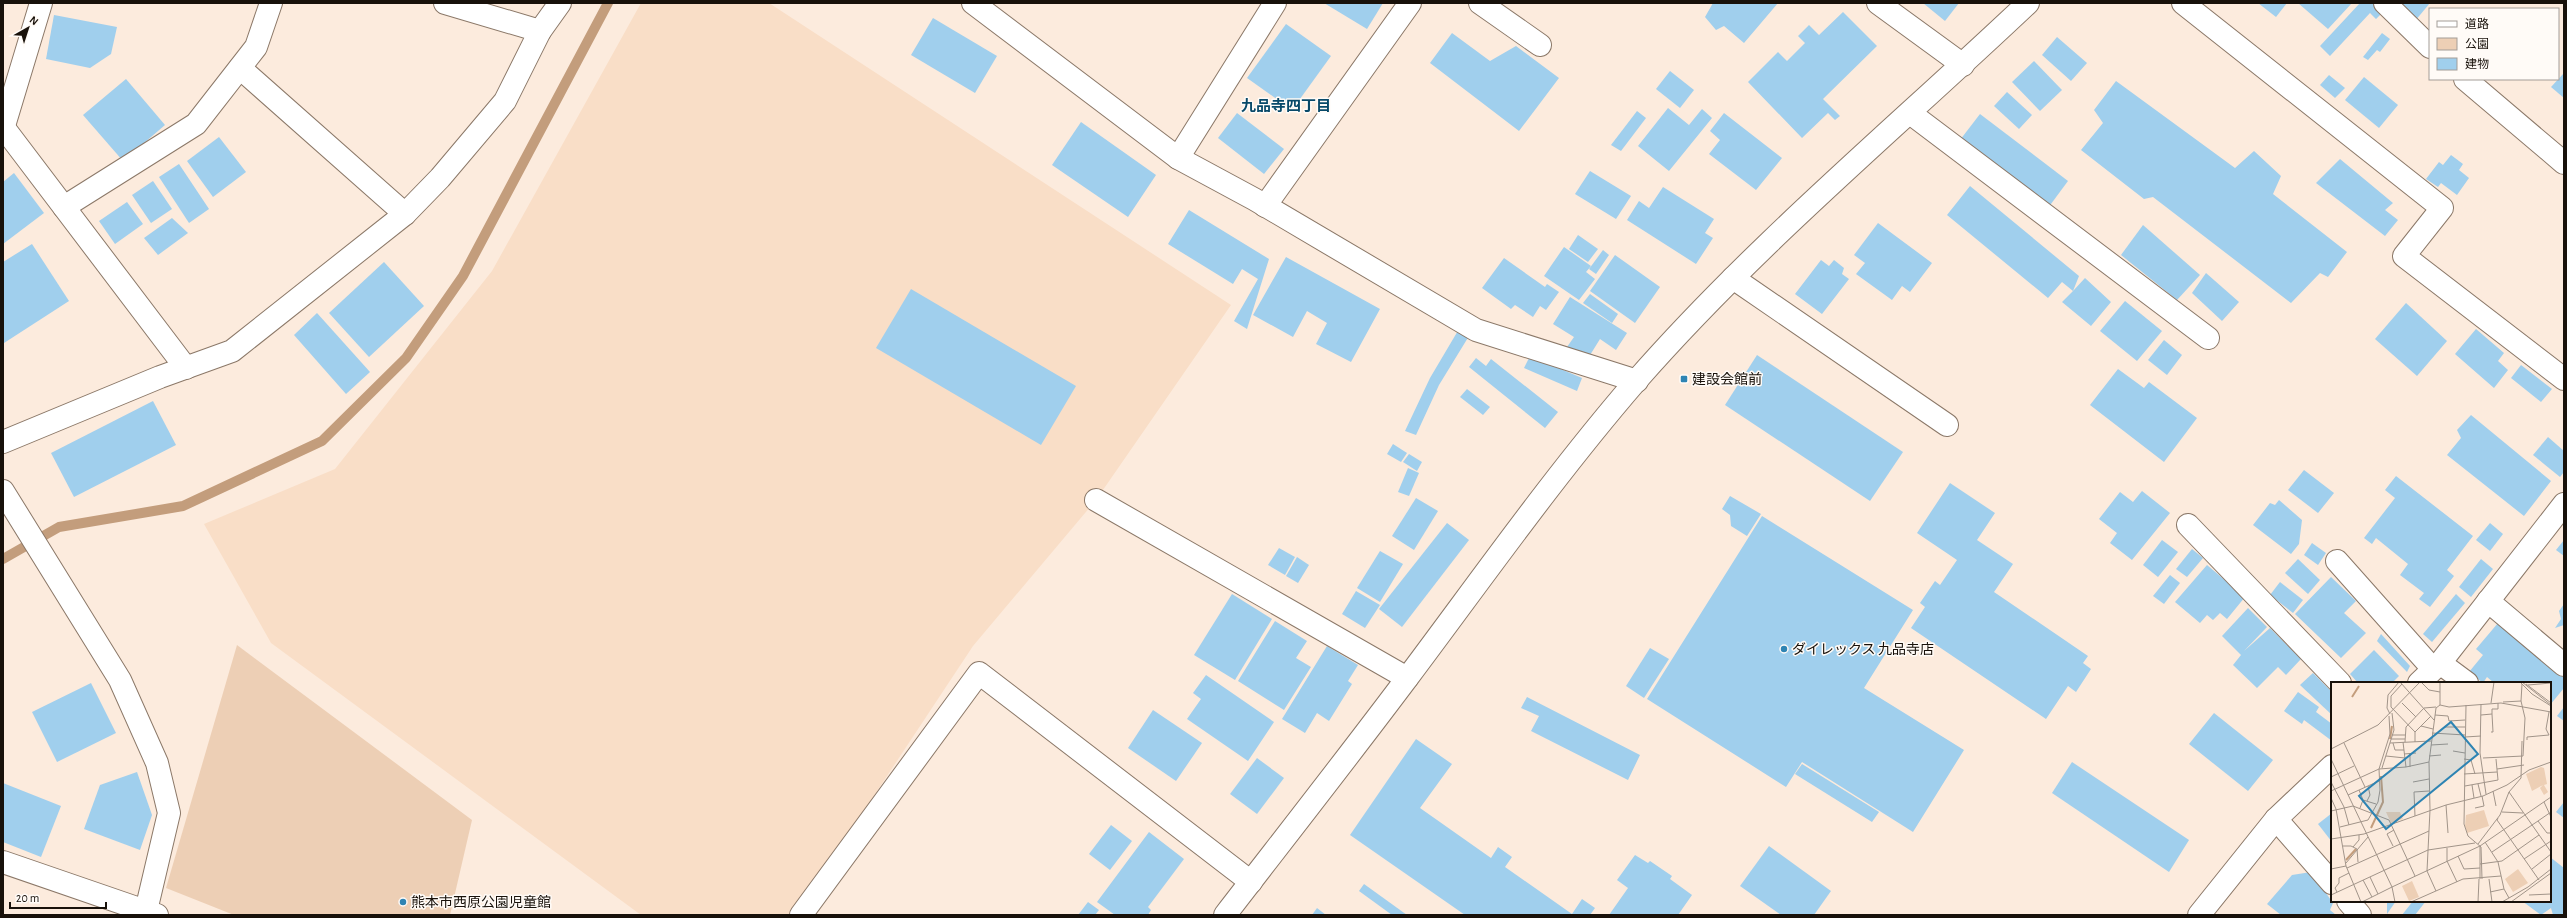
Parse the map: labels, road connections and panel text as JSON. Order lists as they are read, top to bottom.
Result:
{
  "districts": ["九品寺四丁目"],
  "places": {
    "transit": ["建設会館前"],
    "other": ["ダイレックス 九品寺店", "熊本市西原公園児童館"]
  },
  "legend": ["道路", "公園", "建物"],
  "scale_bar": "20 m",
  "north": "top right"
}
